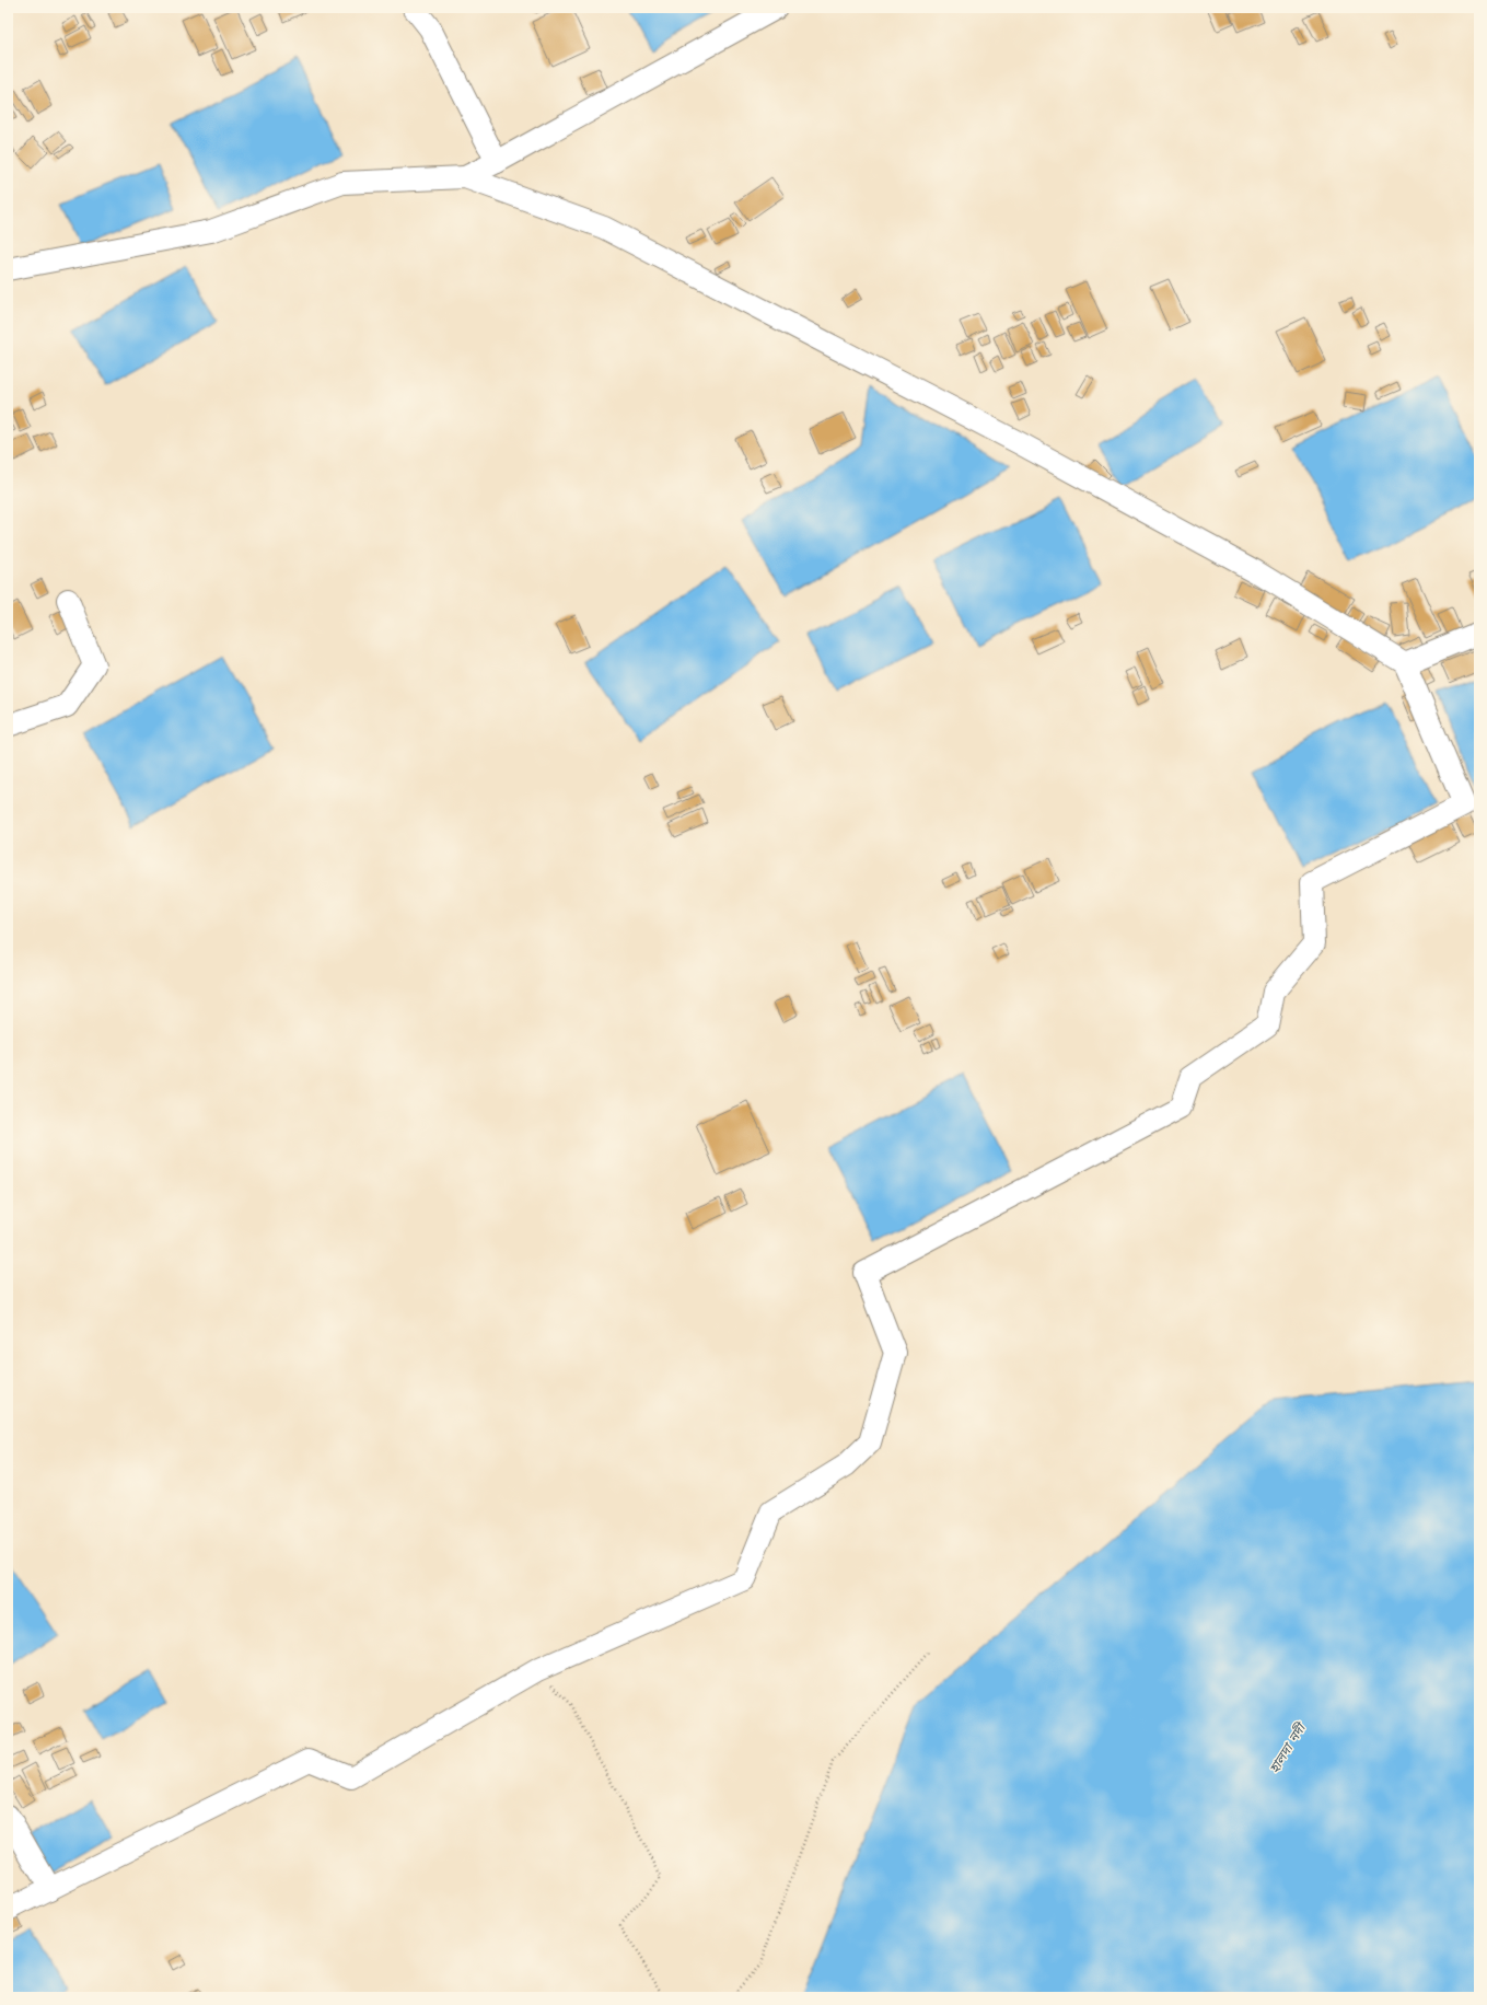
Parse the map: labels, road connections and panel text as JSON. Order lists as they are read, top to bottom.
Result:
{
  "water": ["হালদা নদী"]
}
